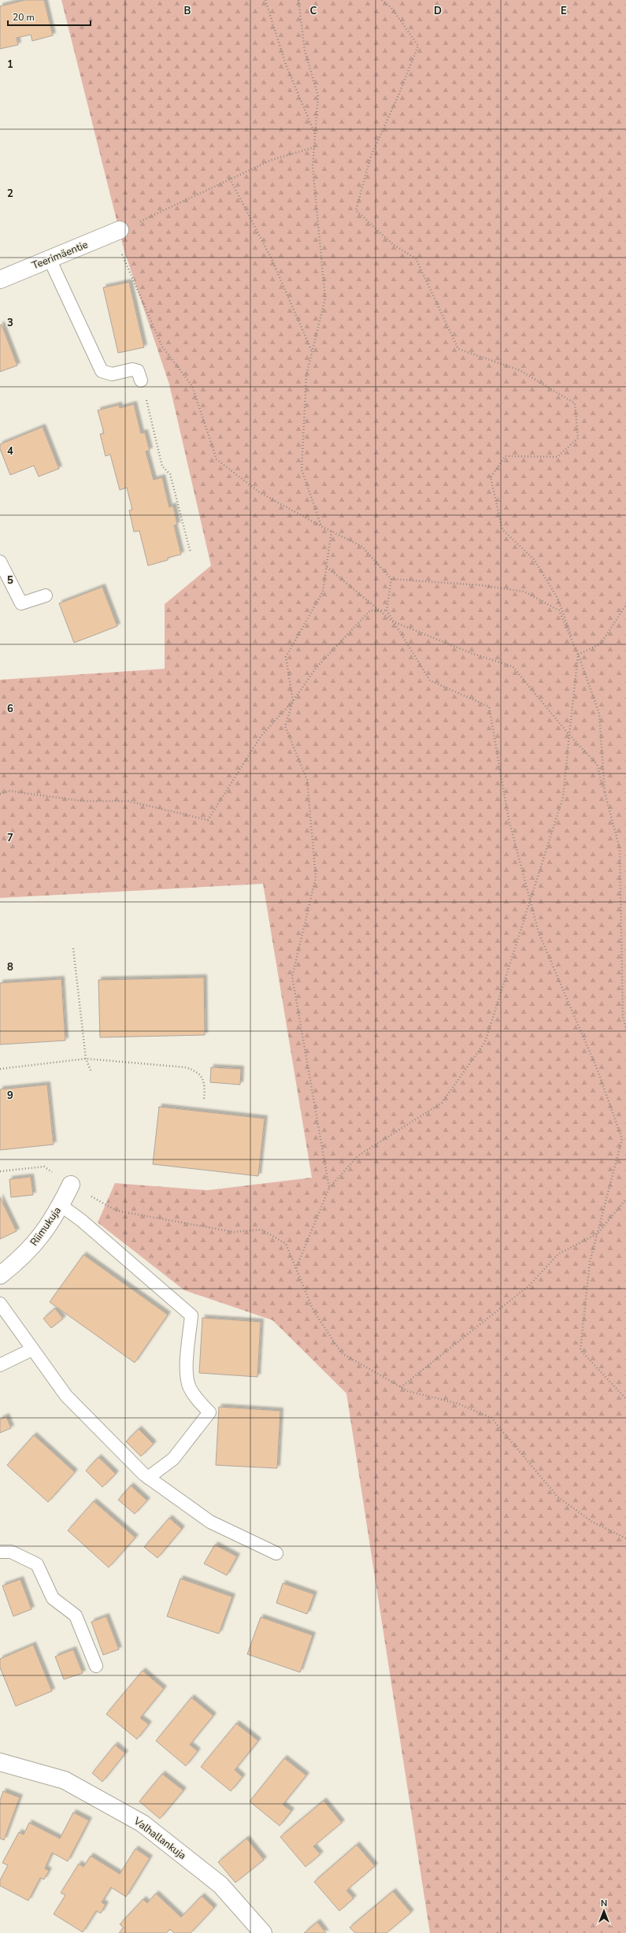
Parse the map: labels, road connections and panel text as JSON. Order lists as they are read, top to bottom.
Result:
{
  "streets": {
    "street": ["Teerimäentie", "Riimukuja", "Valhallankuja"]
  },
  "scale_bar": "20 m",
  "north": "top",
  "grid": {
    "columns": [
      "B",
      "C",
      "D",
      "E"
    ],
    "rows": [
      "1",
      "2",
      "3",
      "4",
      "5",
      "6",
      "7",
      "8",
      "9"
    ]
  }
}
